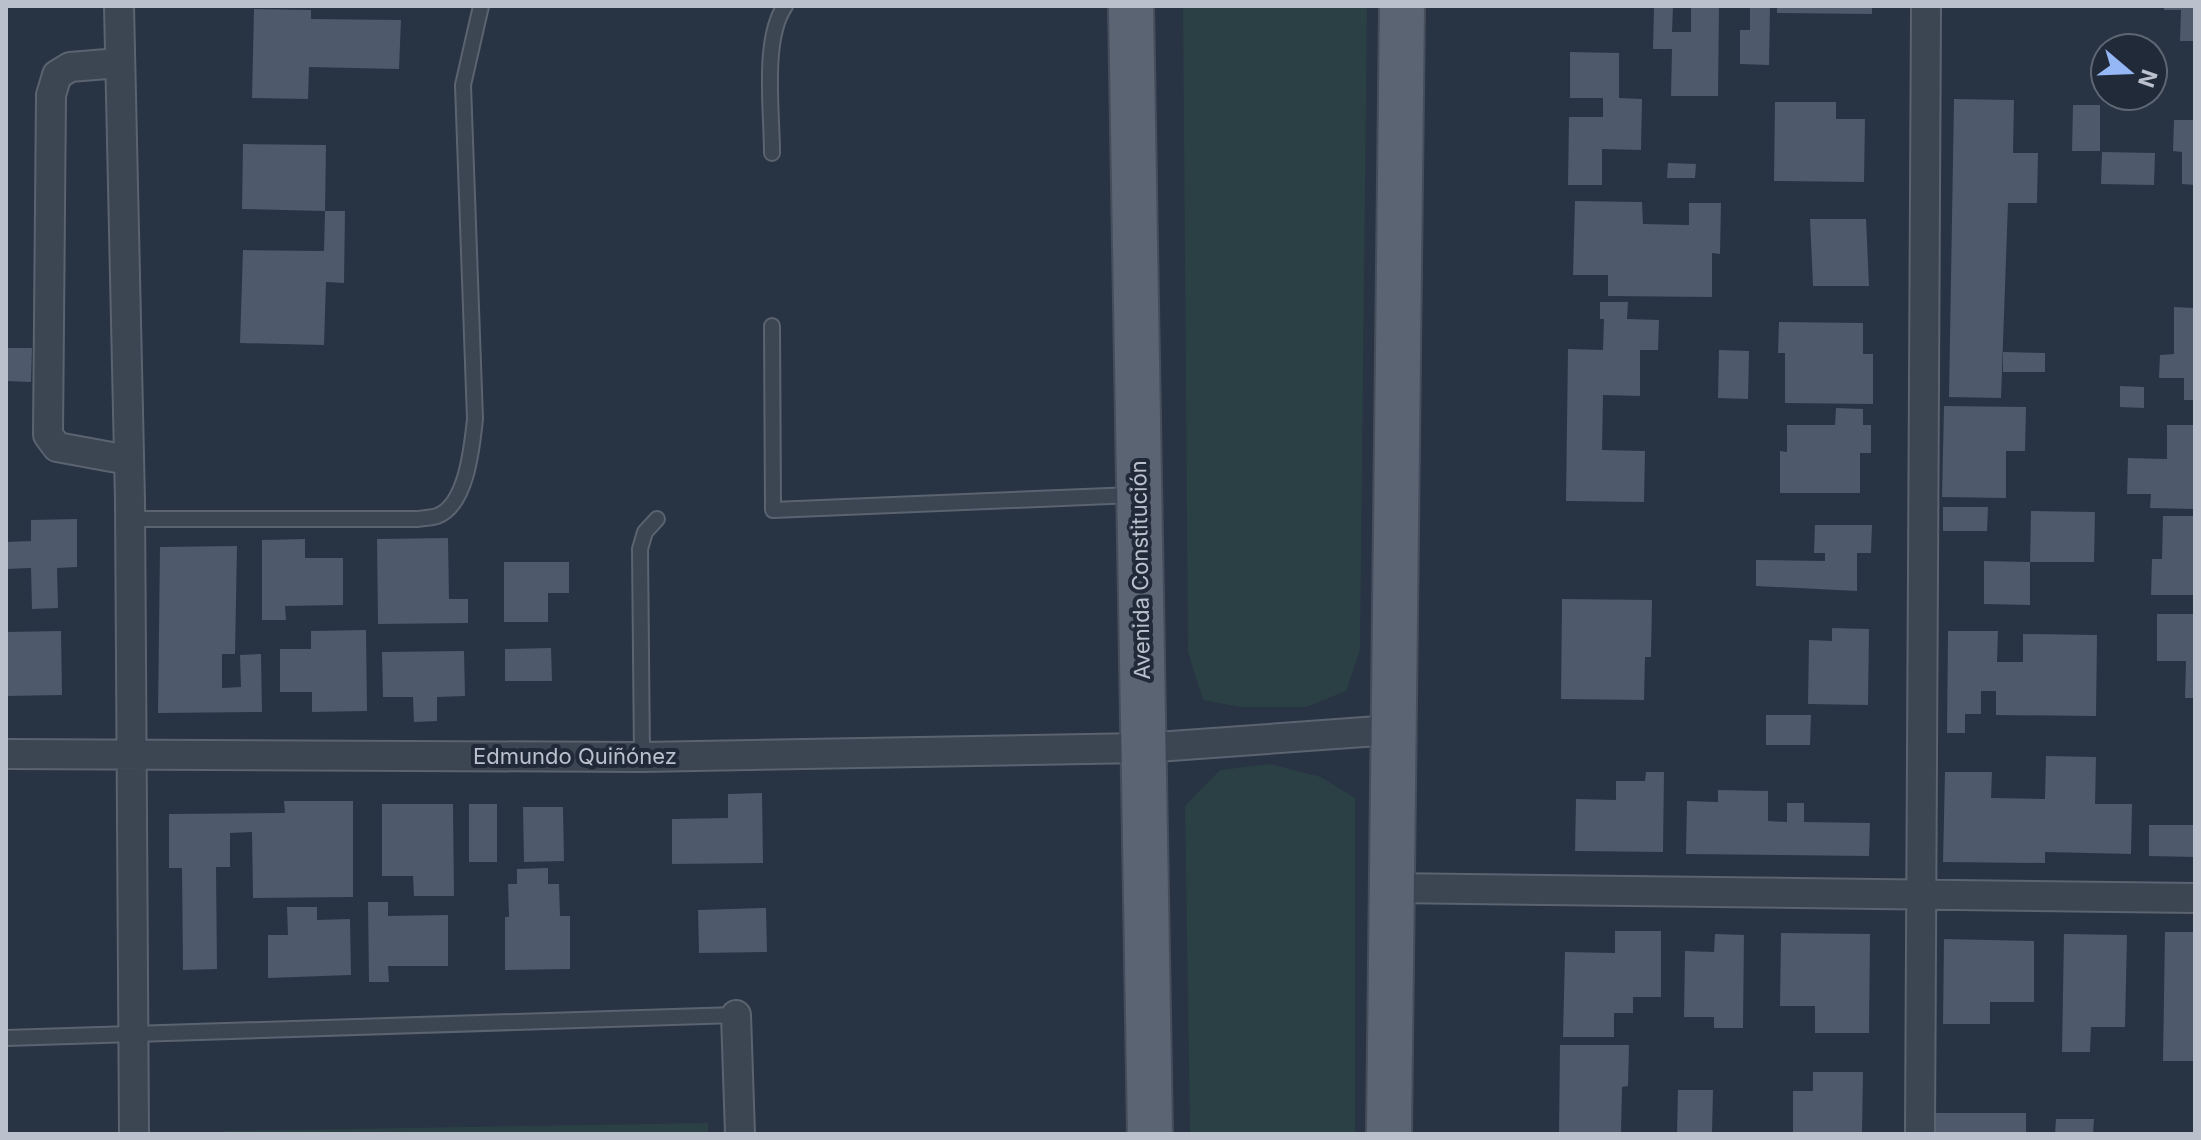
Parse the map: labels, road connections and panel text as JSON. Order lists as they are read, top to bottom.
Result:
{
  "streets": {
    "main road": ["Avenida Constitución"],
    "street": ["Edmundo Quiñónez"]
  },
  "crossings": [
    ["Avenida Constitución", "Edmundo Quiñónez"]
  ],
  "north": "right"
}
